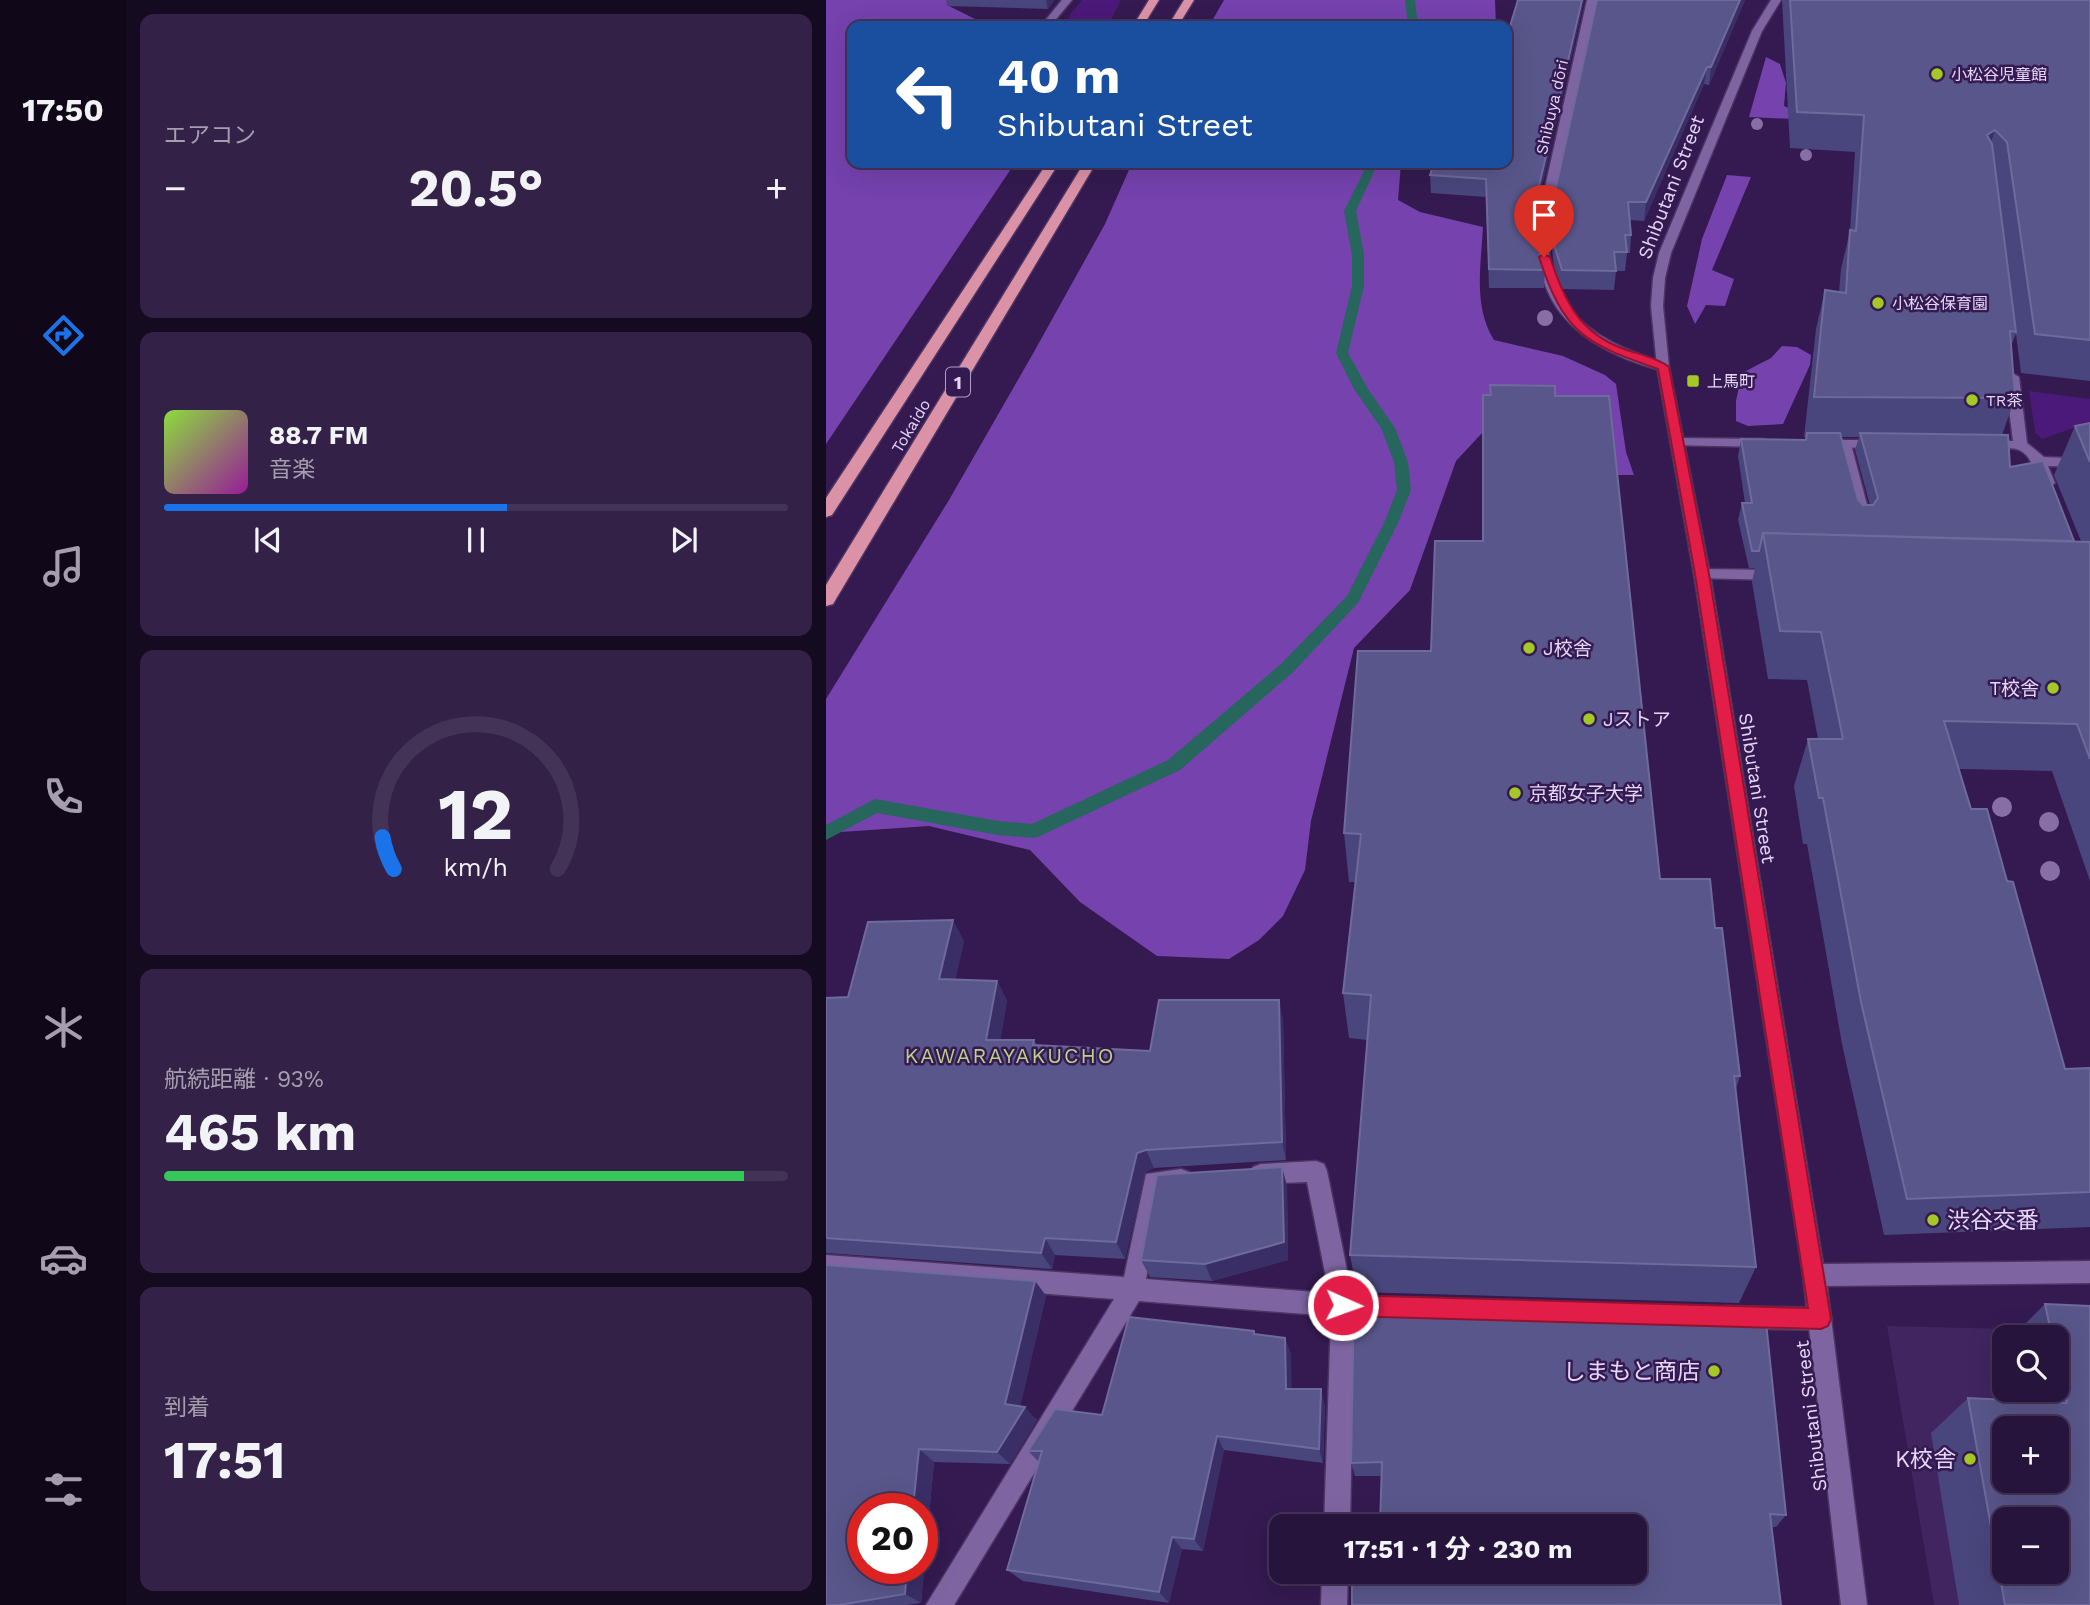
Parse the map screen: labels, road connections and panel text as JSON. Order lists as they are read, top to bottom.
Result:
{
  "streets": {
    "highway": ["1", "Tokaido"],
    "main road": ["Shibuya dōri", "Shibutani Street"]
  },
  "crossings": [
    ["Shibuya dōri", "Shibutani Street"]
  ],
  "districts": ["KAWARAYAKUCHO"],
  "places": {
    "other": [
      "小松谷児童館",
      "小松谷保育園",
      "TR茶",
      "J校舎",
      "T校舎",
      "Jストア",
      "京都女子大学",
      "渋谷交番",
      "しまもと商店",
      "K校舎"
    ],
    "transit": ["上馬町"]
  },
  "page": {
    "tabs": "17:50",
    "tile": [
      "エアコン",
      ["航続距離 · 93%", "465 km"],
      ["到着", "17:51"]
    ],
    "turn": ["40 m", "Shibutani Street"],
    "heat": ["−", "20.5°", "+"],
    "song": ["88.7 FM", "音楽"],
    "map_buttons": ["+", "−"],
    "limit": "20",
    "trip": "17:51 · 1 分 · 230 m",
    "gauge": ["12", "km/h"]
  }
}
